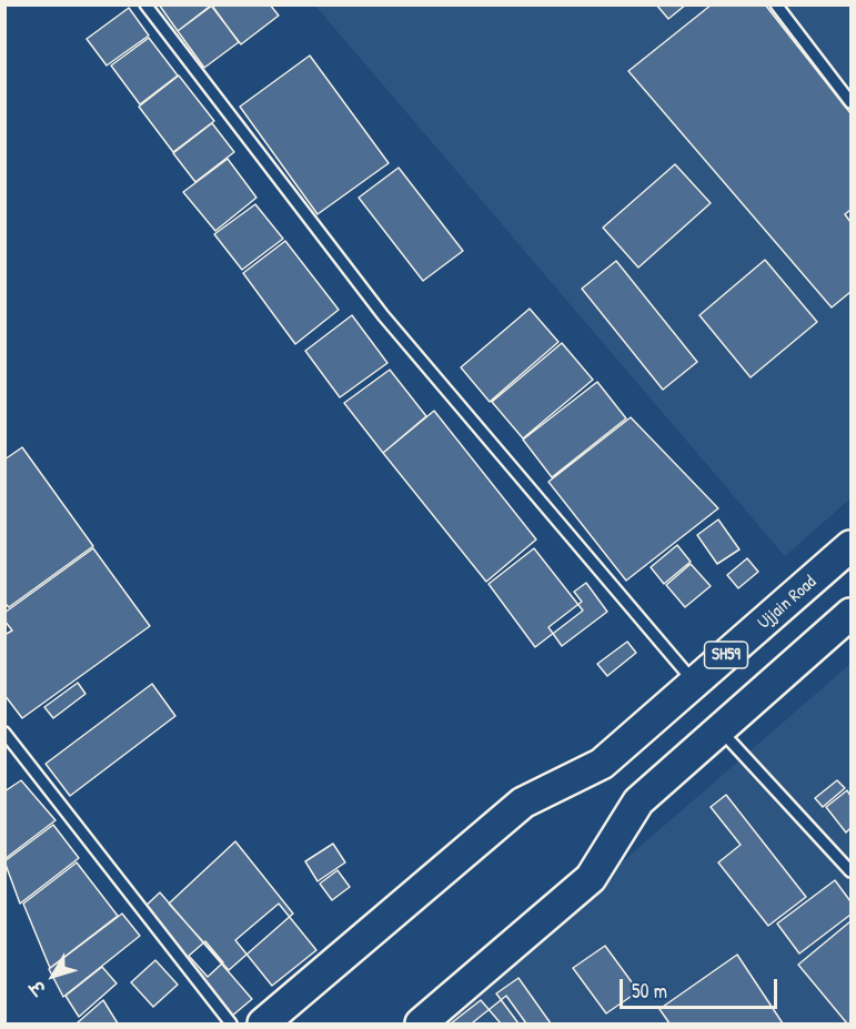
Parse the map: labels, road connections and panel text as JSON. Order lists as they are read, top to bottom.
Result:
{
  "streets": {
    "main road": ["Ujjain Road", "SH59"]
  },
  "scale_bar": "50 m",
  "north": "bottom left"
}
